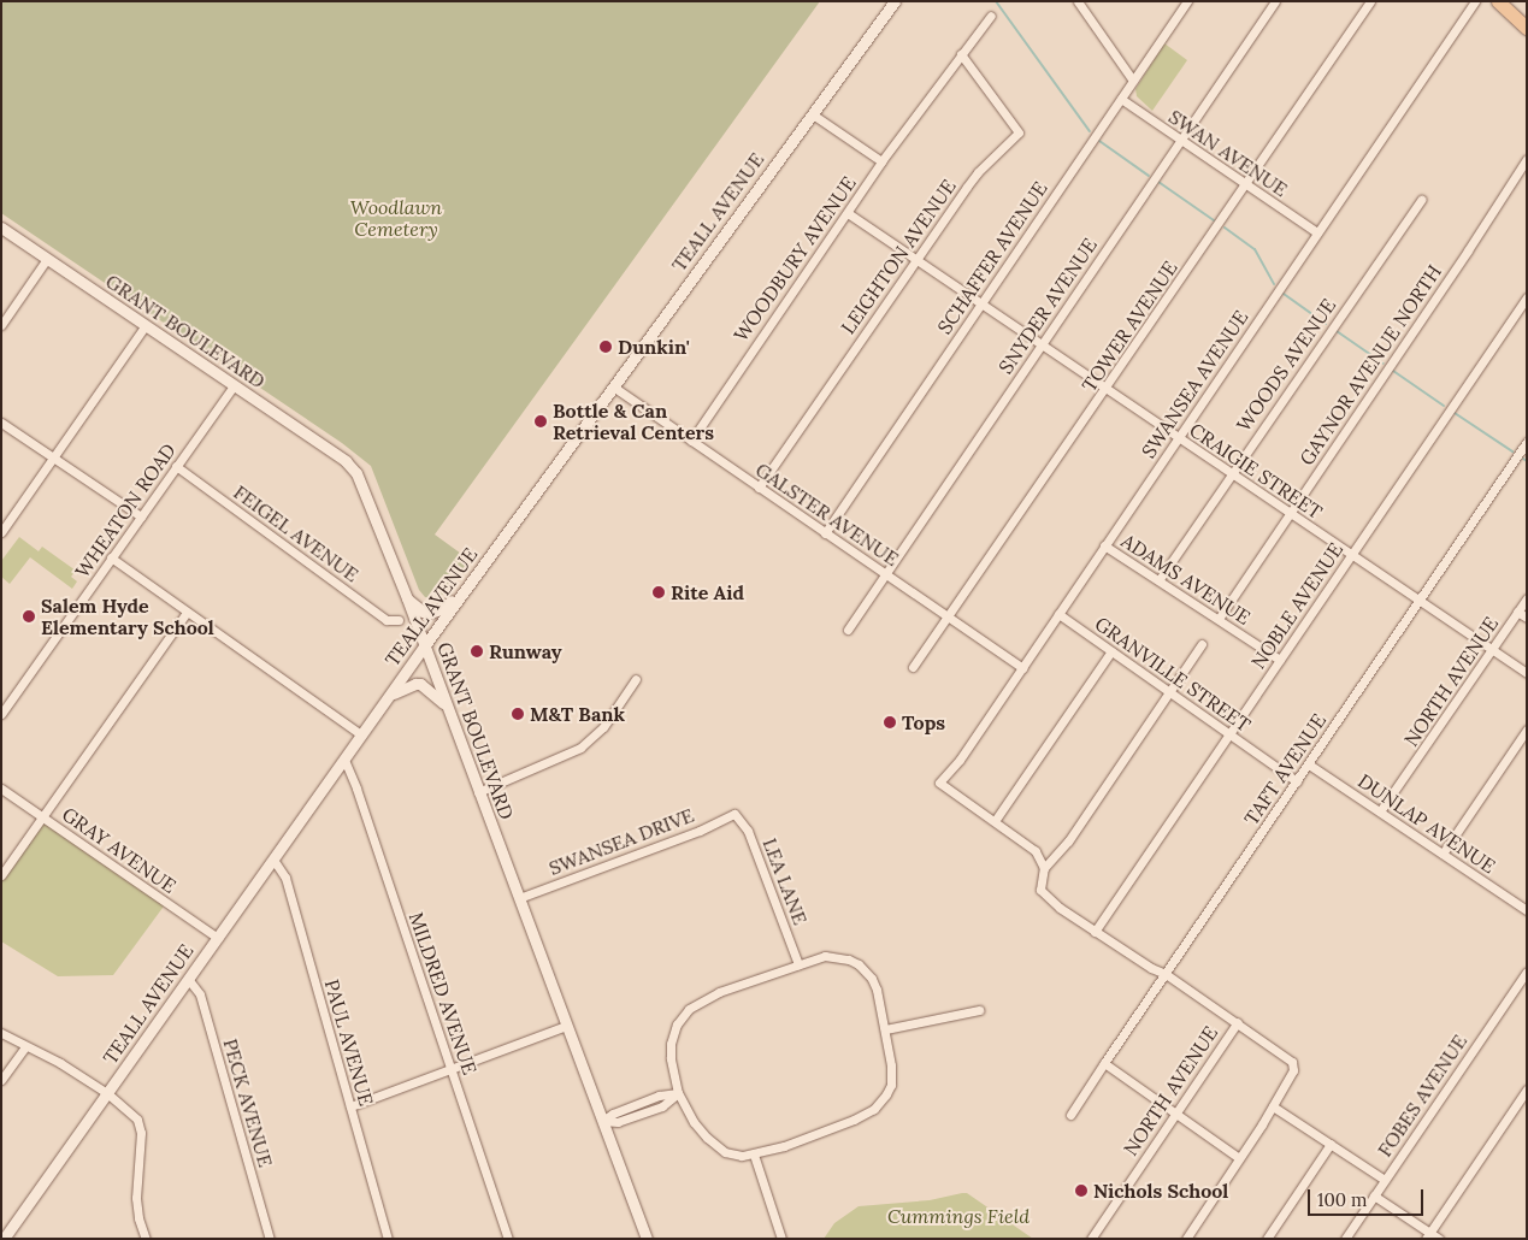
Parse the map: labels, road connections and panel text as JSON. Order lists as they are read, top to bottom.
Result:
{
  "streets": {
    "street": [
      "SWAN AVENUE",
      "TEALL AVENUE",
      "LEIGHTON AVENUE",
      "SCHAFFER AVENUE",
      "WOODBURY AVENUE",
      "SNYDER AVENUE",
      "TOWER AVENUE",
      "GRANT BOULEVARD",
      "WOODS AVENUE",
      "GAYNOR AVENUE NORTH",
      "SWANSEA AVENUE",
      "CRAIGIE STREET",
      "WHEATON ROAD",
      "GALSTER AVENUE",
      "FEIGEL AVENUE",
      "ADAMS AVENUE",
      "NOBLE AVENUE",
      "GRANVILLE STREET",
      "NORTH AVENUE",
      "TAFT AVENUE",
      "DUNLAP AVENUE",
      "SWANSEA DRIVE",
      "GRAY AVENUE",
      "LEA LANE",
      "MILDRED AVENUE",
      "PAUL AVENUE",
      "FOBES AVENUE",
      "PECK AVENUE"
    ]
  },
  "crossings": [
    ["SWAN AVENUE", "SCHAFFER AVENUE"],
    ["SWAN AVENUE", "SNYDER AVENUE"],
    ["SWAN AVENUE", "TOWER AVENUE"],
    ["SWAN AVENUE", "SWANSEA AVENUE"],
    ["TEALL AVENUE", "GRANT BOULEVARD"],
    ["TEALL AVENUE", "GALSTER AVENUE"],
    ["TEALL AVENUE", "GRAY AVENUE"],
    ["TEALL AVENUE", "MILDRED AVENUE"],
    ["TEALL AVENUE", "PAUL AVENUE"],
    ["TEALL AVENUE", "PECK AVENUE"],
    ["LEIGHTON AVENUE", "WOODBURY AVENUE"],
    ["LEIGHTON AVENUE", "CRAIGIE STREET"],
    ["LEIGHTON AVENUE", "GALSTER AVENUE"],
    ["SCHAFFER AVENUE", "CRAIGIE STREET"],
    ["SCHAFFER AVENUE", "GALSTER AVENUE"],
    ["WOODBURY AVENUE", "CRAIGIE STREET"],
    ["WOODBURY AVENUE", "GALSTER AVENUE"],
    ["SNYDER AVENUE", "CRAIGIE STREET"],
    ["SNYDER AVENUE", "GALSTER AVENUE"],
    ["TOWER AVENUE", "CRAIGIE STREET"],
    ["TOWER AVENUE", "GALSTER AVENUE"],
    ["GRANT BOULEVARD", "WHEATON ROAD"],
    ["GRANT BOULEVARD", "SWANSEA DRIVE"],
    ["WOODS AVENUE", "CRAIGIE STREET"],
    ["WOODS AVENUE", "ADAMS AVENUE"],
    ["GAYNOR AVENUE NORTH", "CRAIGIE STREET"],
    ["GAYNOR AVENUE NORTH", "ADAMS AVENUE"],
    ["SWANSEA AVENUE", "CRAIGIE STREET"],
    ["SWANSEA AVENUE", "GALSTER AVENUE"],
    ["SWANSEA AVENUE", "ADAMS AVENUE"],
    ["SWANSEA AVENUE", "GRANVILLE STREET"],
    ["CRAIGIE STREET", "NOBLE AVENUE"],
    ["CRAIGIE STREET", "NORTH AVENUE"],
    ["CRAIGIE STREET", "TAFT AVENUE"],
    ["WHEATON ROAD", "FEIGEL AVENUE"],
    ["ADAMS AVENUE", "NOBLE AVENUE"],
    ["NOBLE AVENUE", "GRANVILLE STREET"],
    ["GRANVILLE STREET", "TAFT AVENUE"],
    ["NORTH AVENUE", "DUNLAP AVENUE"],
    ["TAFT AVENUE", "DUNLAP AVENUE"],
    ["SWANSEA DRIVE", "LEA LANE"]
  ],
  "parks": ["Woodlawn Cemetery", "Cummings Field"],
  "places": [
    "Dunkin'",
    "Bottle & Can Retrieval Centers",
    "Rite Aid",
    "Salem Hyde Elementary School",
    "Runway",
    "M&T Bank",
    "Tops",
    "Nichols School"
  ],
  "scale_bar": "100 m"
}
